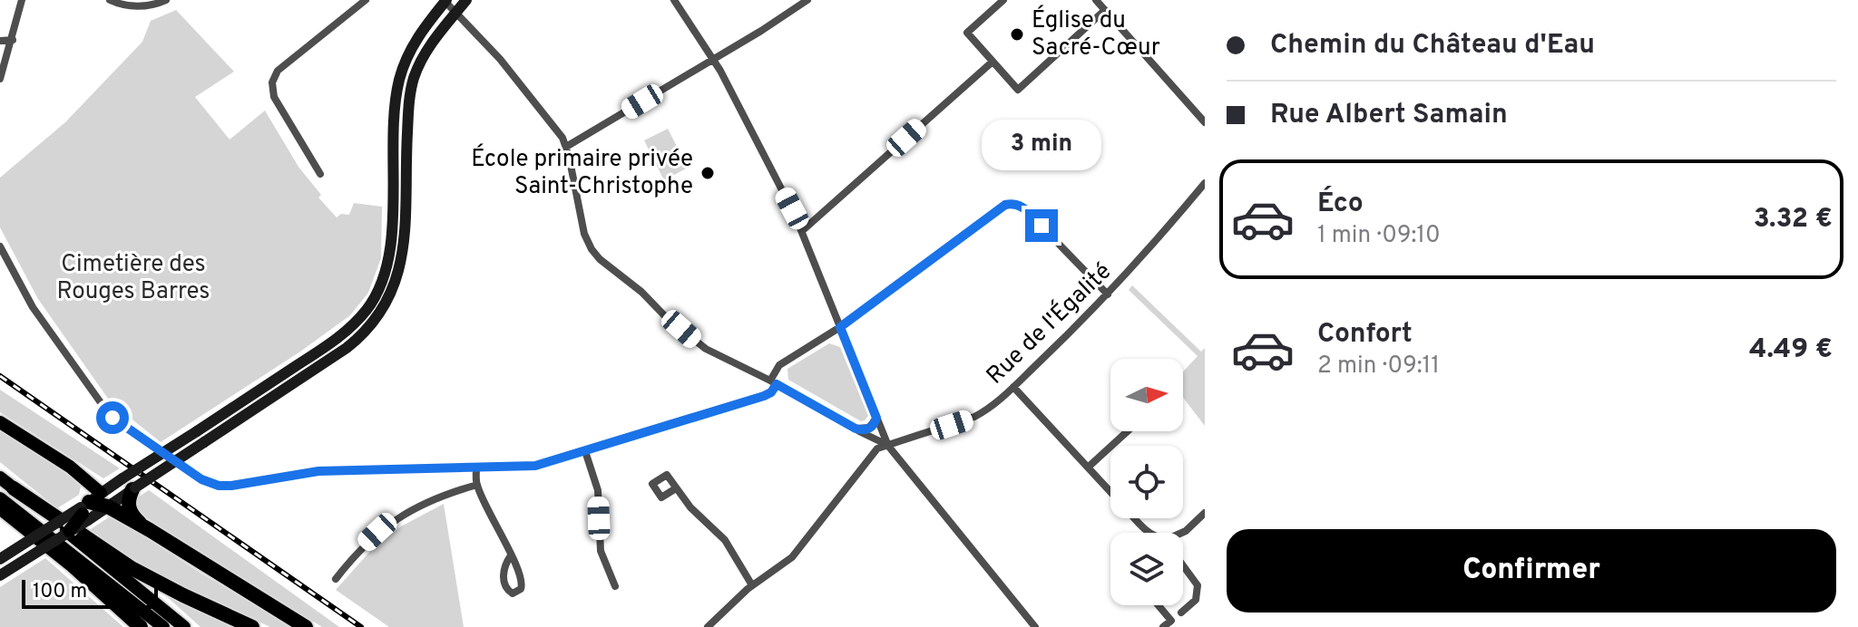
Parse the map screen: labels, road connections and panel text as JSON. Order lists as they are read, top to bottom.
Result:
{
  "streets": {
    "street": ["Rue de l'Égalité"]
  },
  "parks": ["Cimetière des Rouges Barres"],
  "places": ["Église du Sacré-Cœur", "École primaire privée Saint-Christophe"],
  "scale_bar": "100 m",
  "north": "right",
  "page": {
    "banner": ["Chemin du Château d'Eau", "Rue Albert Samain"],
    "bubble": "3 min",
    "list": [
      {
        "name": "Éco",
        "note": "1 min · 09:10",
        "value": "3.32 €"
      },
      {
        "name": "Confort",
        "note": "2 min · 09:11",
        "value": "4.49 €"
      }
    ],
    "buttons": "Confirmer",
    "scale": "100 m"
  }
}
